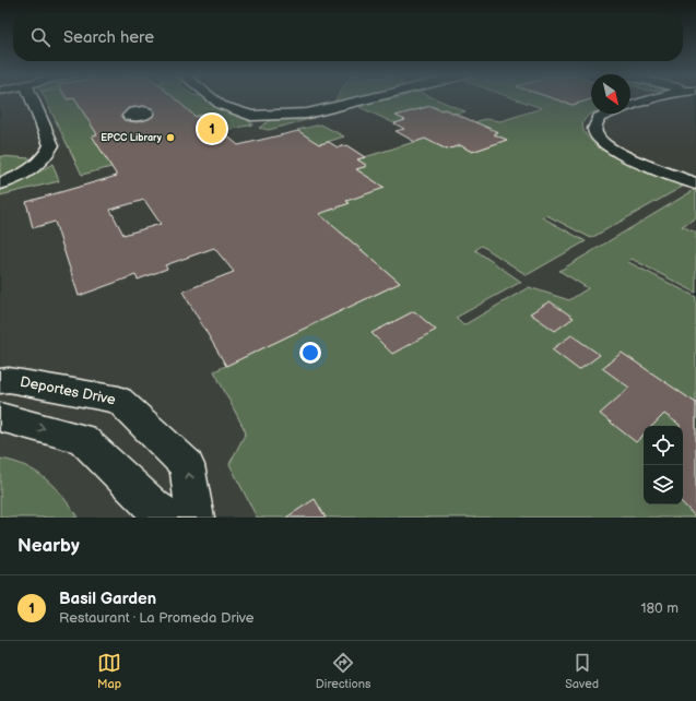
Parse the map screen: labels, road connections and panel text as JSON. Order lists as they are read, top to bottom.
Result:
{
  "streets": {
    "street": ["Deportes Drive"]
  },
  "places": ["EPCC Library"],
  "north": "bottom right",
  "page": {
    "search": "Search here",
    "pins": "1",
    "heading": "Nearby",
    "list": [
      {
        "mark": "1",
        "name": "Basil Garden",
        "note": "Restaurant · La Promeda Drive",
        "value": "180 m"
      }
    ],
    "nav": ["Map", "Directions", "Saved"]
  }
}
